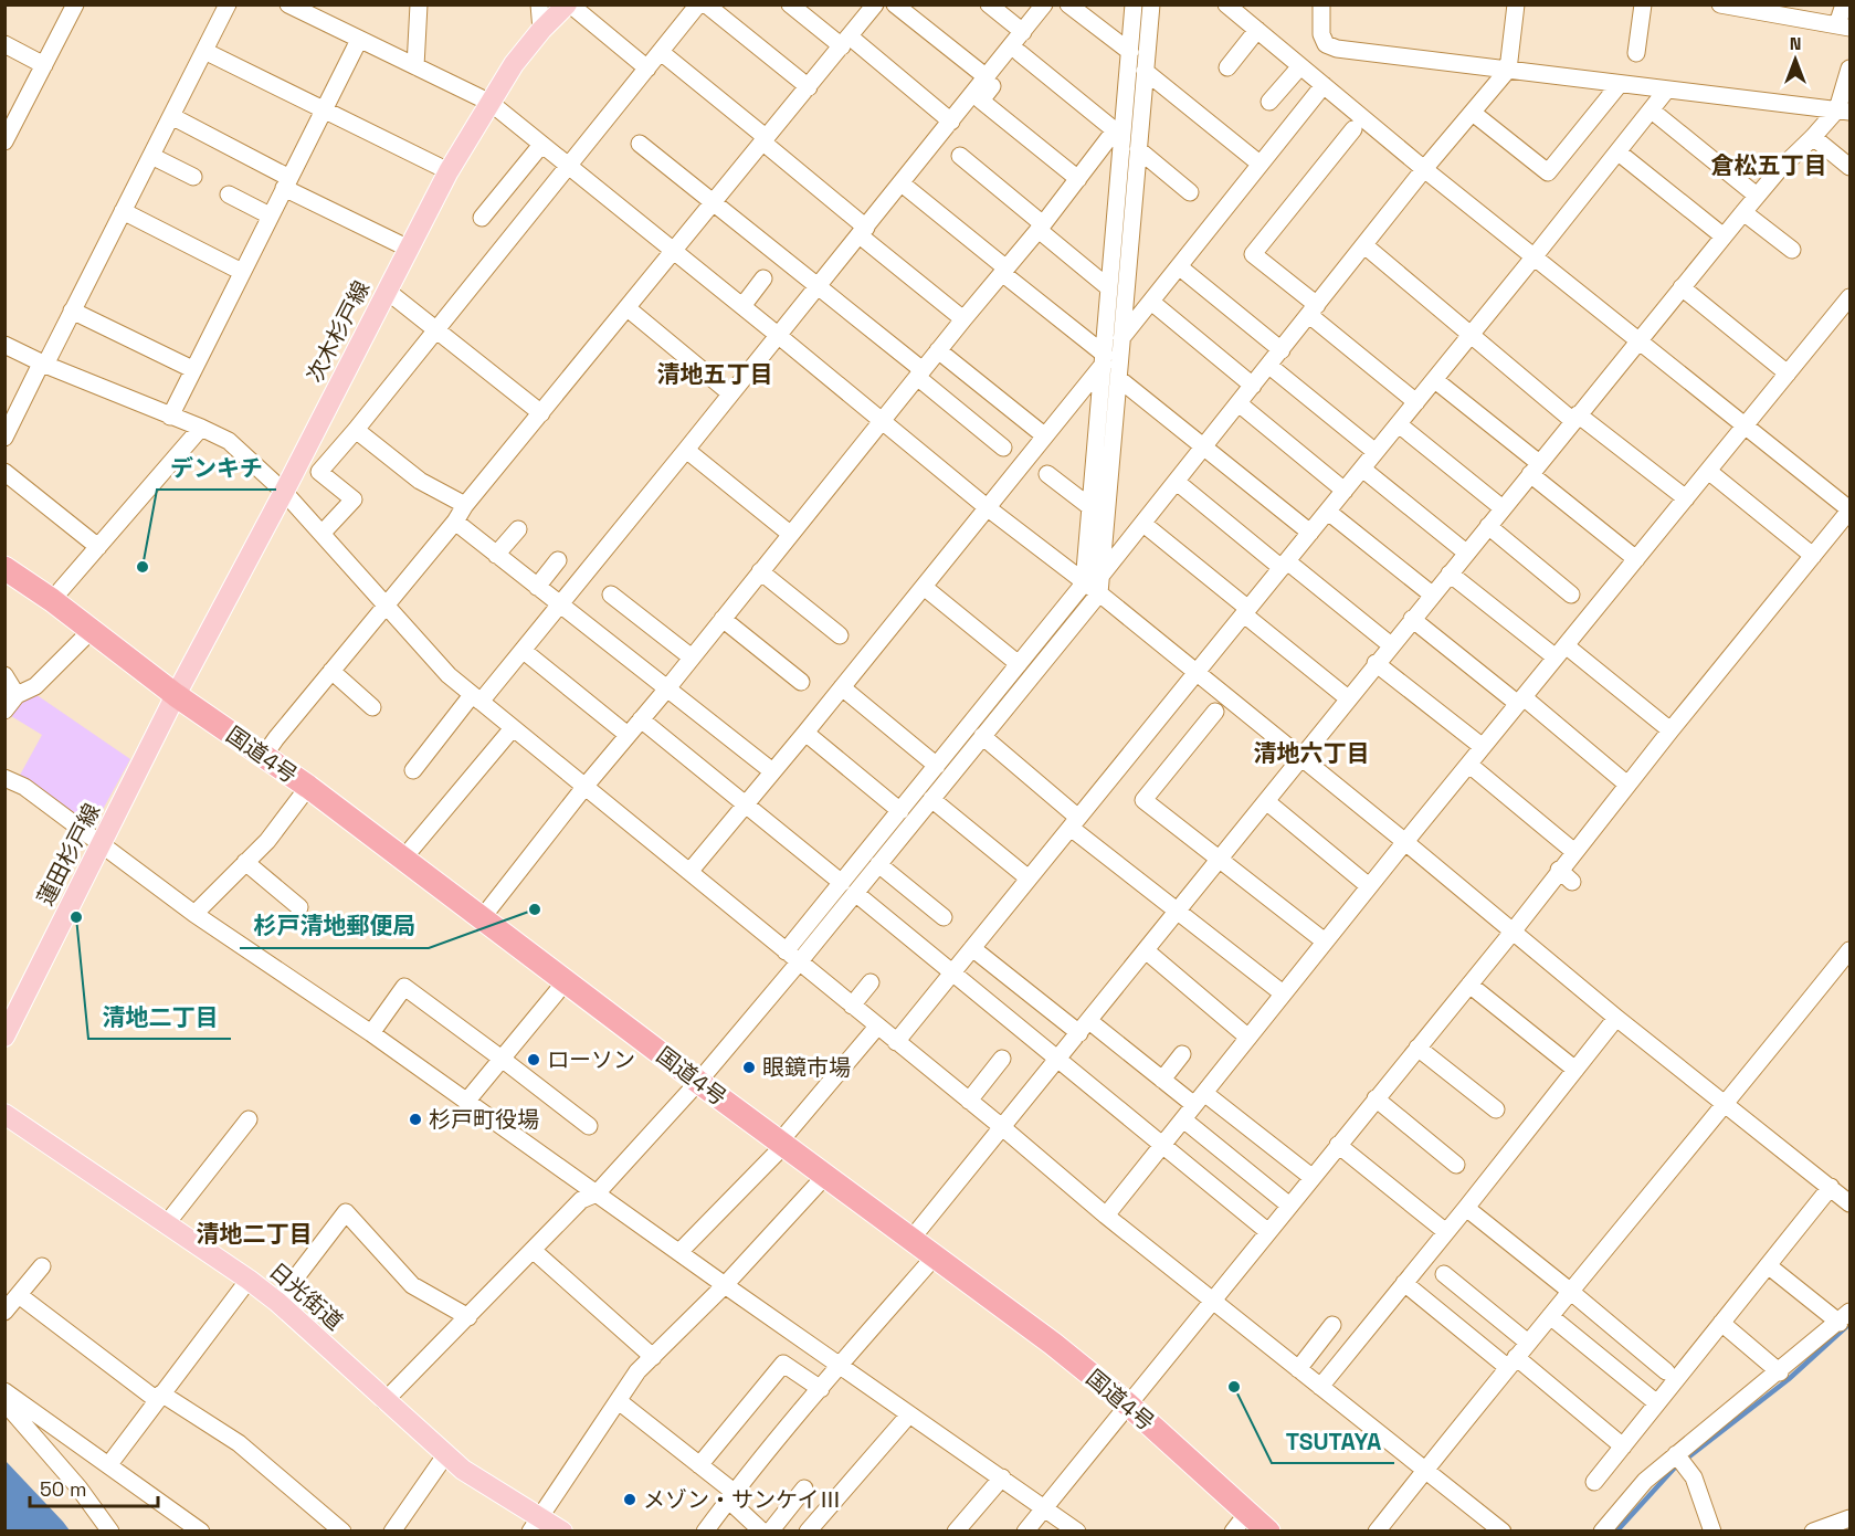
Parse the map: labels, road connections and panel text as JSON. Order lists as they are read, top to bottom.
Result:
{
  "streets": {
    "highway": ["国道4号"],
    "main road": ["次木杉戸線", "蓮田杉戸線", "日光街道"]
  },
  "crossings": [
    ["次木杉戸線", "国道4号"],
    ["次木杉戸線", "蓮田杉戸線"],
    ["国道4号", "蓮田杉戸線"]
  ],
  "districts": [
    "倉松五丁目",
    "清地五丁目",
    "清地六丁目",
    "清地二丁目"
  ],
  "places": [
    "デンキチ",
    "杉戸清地郵便局",
    "清地二丁目",
    "ローソン",
    "眼鏡市場",
    "杉戸町役場",
    "TSUTAYA",
    "メゾン・サンケイⅢ"
  ],
  "scale_bar": "50 m",
  "north": "top"
}
